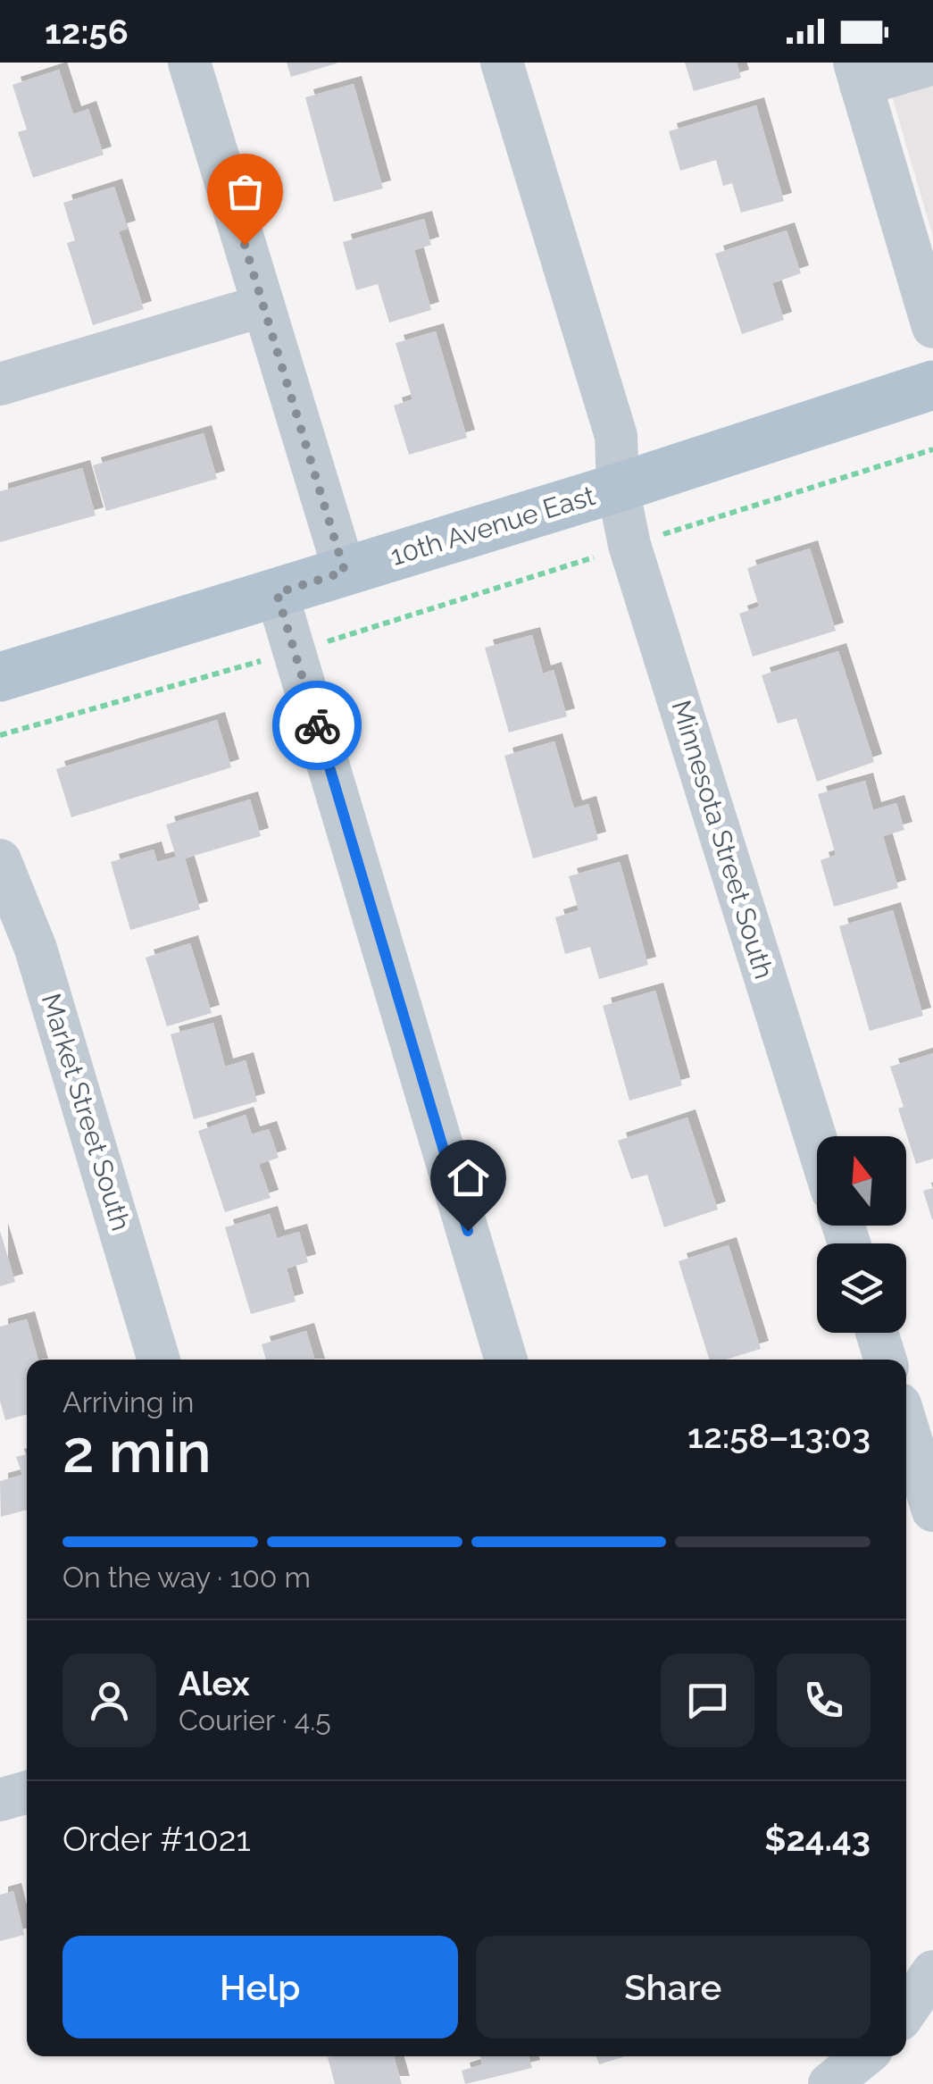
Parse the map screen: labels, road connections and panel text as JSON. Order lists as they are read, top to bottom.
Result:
{
  "streets": {
    "main road": ["10th Avenue East"],
    "street": ["Minnesota Street South", "Market Street South"]
  },
  "crossings": [
    ["10th Avenue East", "Minnesota Street South"]
  ],
  "north": "top",
  "page": {
    "status": "12:56",
    "heading": ["2 min", "Arriving in", "12:58–13:03"],
    "panel": [
      "Alex",
      "Courier · 4.5",
      "Order #1021",
      "$24.43"
    ],
    "bar": "On the way · 100 m",
    "buttons": ["Help", "Share"]
  }
}
